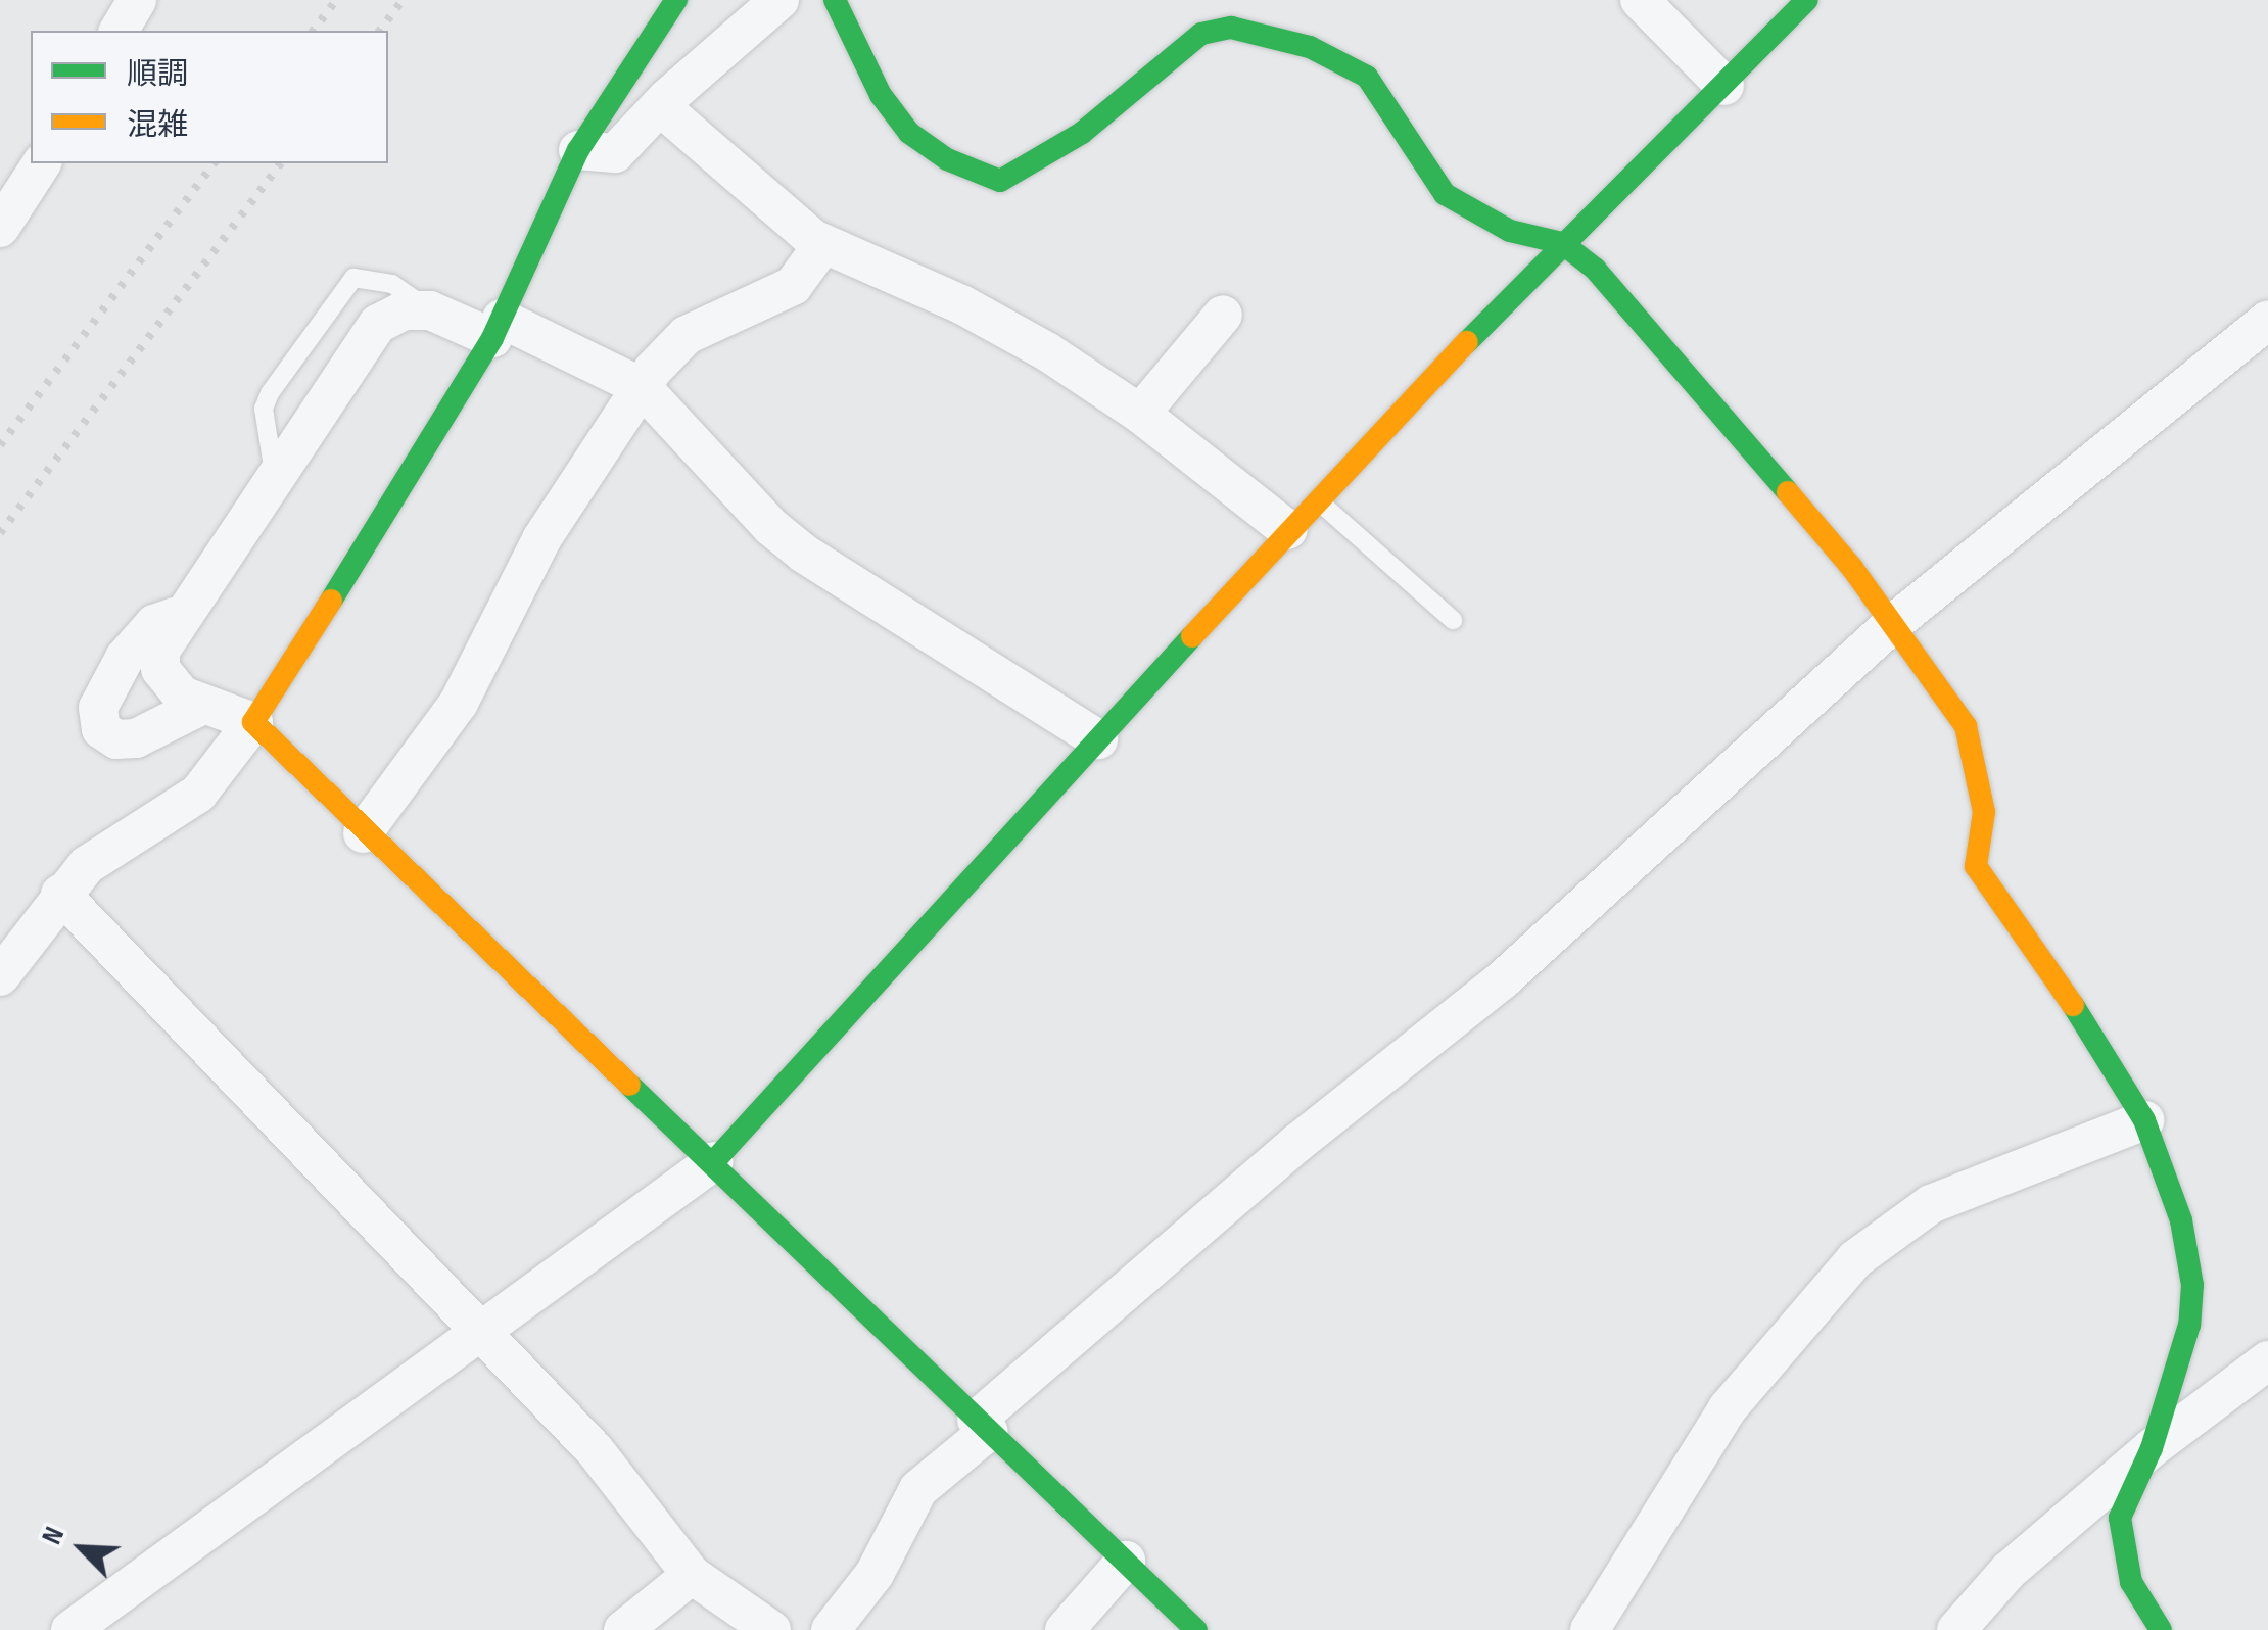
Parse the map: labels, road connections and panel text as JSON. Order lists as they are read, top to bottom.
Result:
{
  "legend": ["順調", "混雑"],
  "north": "top left"
}
